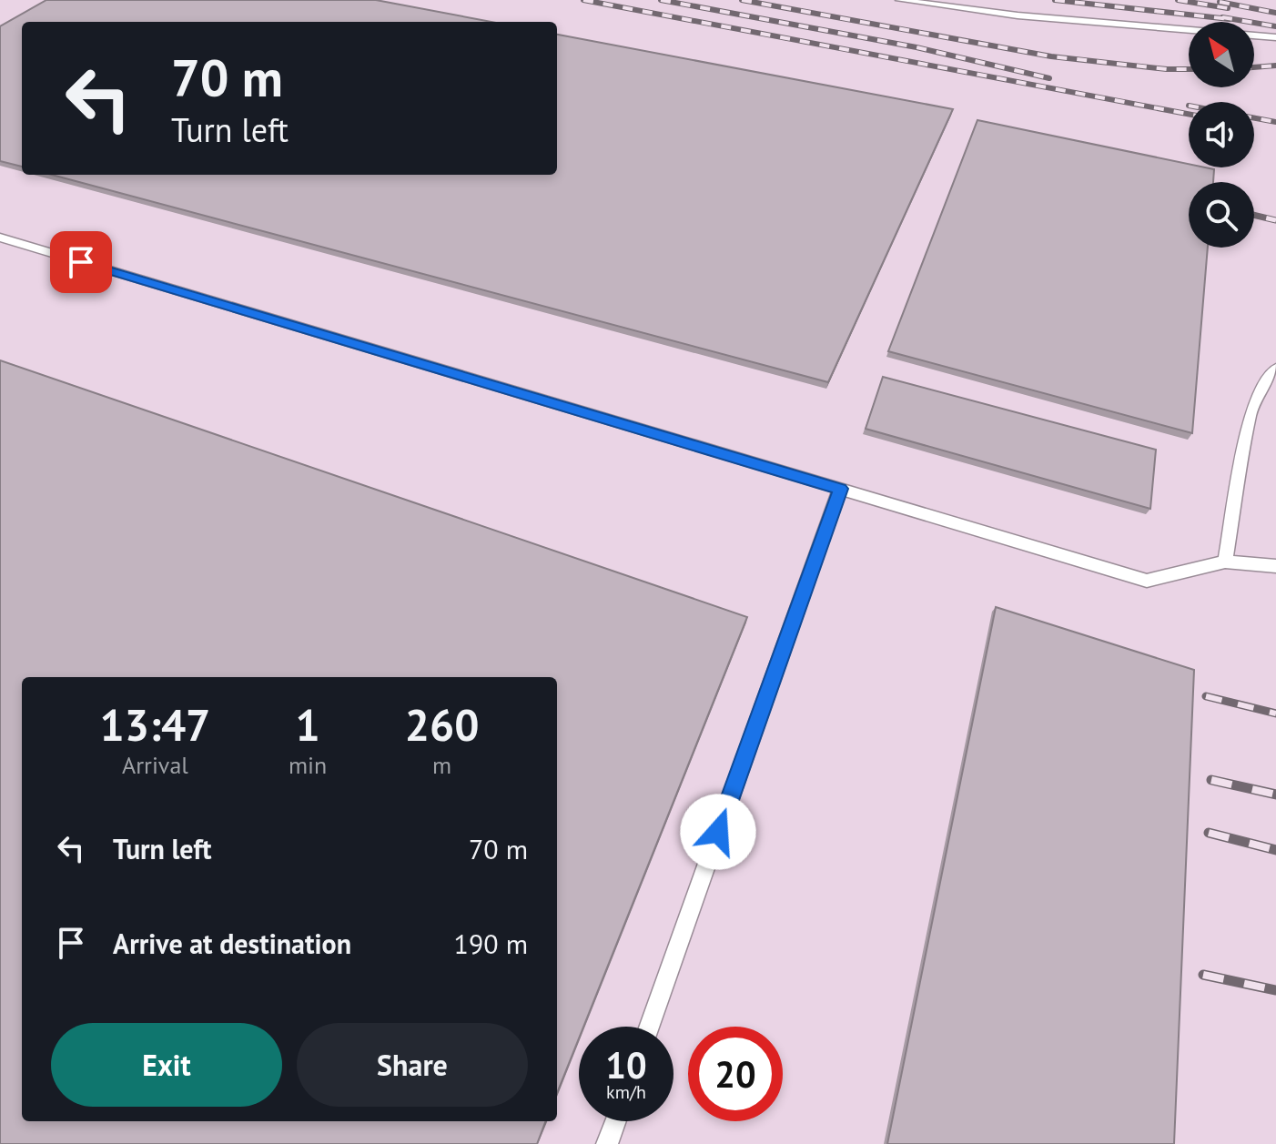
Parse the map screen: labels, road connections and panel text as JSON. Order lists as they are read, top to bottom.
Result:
{
  "north": "top left",
  "page": {
    "turn": ["70 m", "Turn left"],
    "eta": [
      "13:47",
      "Arrival",
      "1",
      "min",
      "260",
      "m"
    ],
    "list": [
      {
        "name": "Turn left",
        "value": "70 m"
      },
      {
        "name": "Arrive at destination",
        "value": "190 m"
      }
    ],
    "buttons": ["Exit", "Share"],
    "speed": "10 km/h",
    "limit": "20"
  }
}
